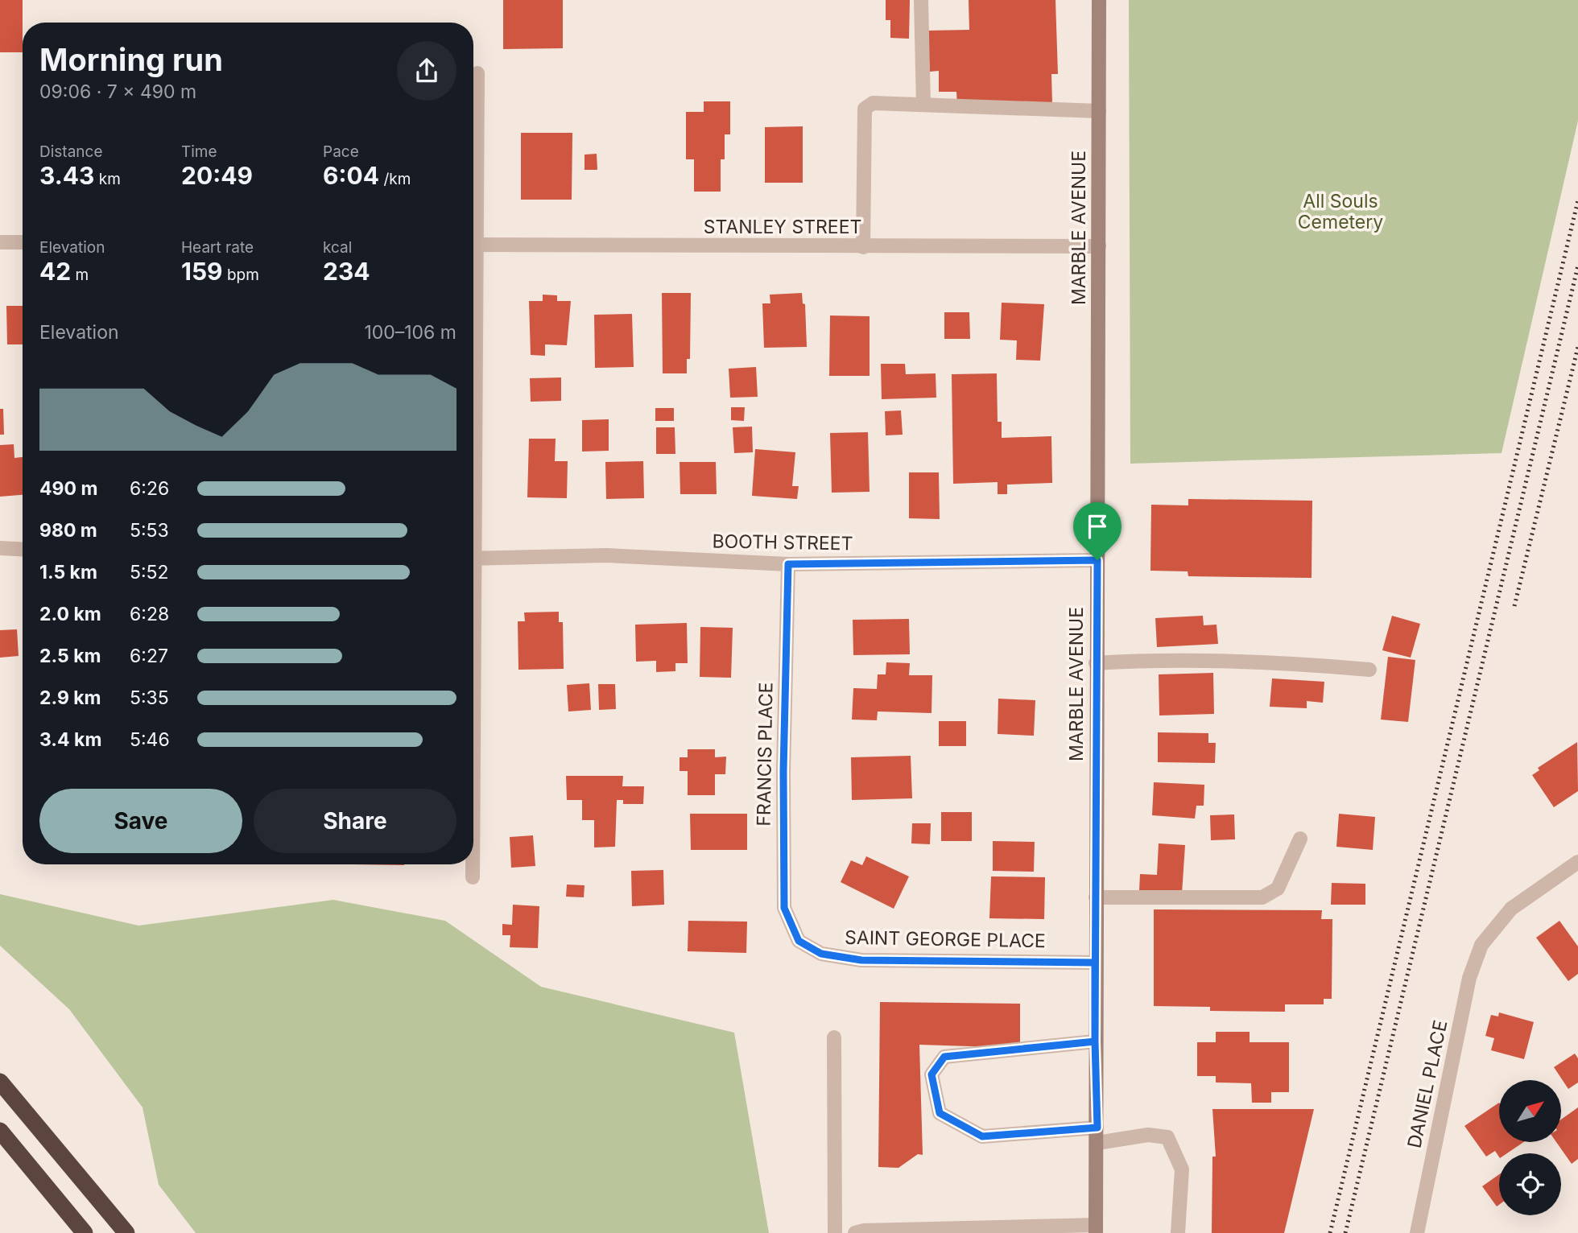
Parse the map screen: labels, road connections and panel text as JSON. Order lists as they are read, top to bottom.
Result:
{
  "streets": {
    "street": [
      "STANLEY STREET",
      "MARBLE AVENUE",
      "BOOTH STREET",
      "FRANCIS PLACE",
      "SAINT GEORGE PLACE",
      "DANIEL PLACE"
    ]
  },
  "crossings": [
    ["STANLEY STREET", "MARBLE AVENUE"],
    ["MARBLE AVENUE", "BOOTH STREET"],
    ["MARBLE AVENUE", "SAINT GEORGE PLACE"],
    ["BOOTH STREET", "FRANCIS PLACE"],
    ["FRANCIS PLACE", "SAINT GEORGE PLACE"]
  ],
  "parks": ["All Souls Cemetery"],
  "north": "top right",
  "page": {
    "heading": ["Morning run", "09:06 · 7 × 490 m"],
    "stats": [
      ["Distance", "3.43 km"],
      ["Time", "20:49"],
      ["Pace", "6:04 /km"],
      ["Elevation", "42 m"],
      ["Heart rate", "159 bpm"],
      ["kcal", "234"]
    ],
    "chart": ["Elevation", "100–106 m"],
    "list": [
      {
        "name": "490 m",
        "note": "6:26"
      },
      {
        "name": "980 m",
        "note": "5:53"
      },
      {
        "name": "1.5 km",
        "note": "5:52"
      },
      {
        "name": "2.0 km",
        "note": "6:28"
      },
      {
        "name": "2.5 km",
        "note": "6:27"
      },
      {
        "name": "2.9 km",
        "note": "5:35"
      },
      {
        "name": "3.4 km",
        "note": "5:46"
      }
    ],
    "buttons": ["Save", "Share"]
  }
}
